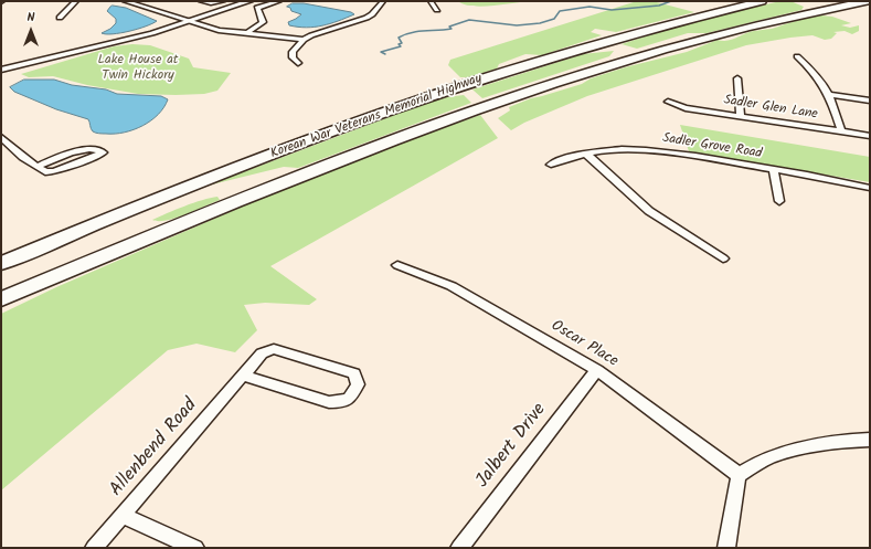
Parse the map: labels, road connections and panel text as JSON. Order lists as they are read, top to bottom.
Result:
{
  "streets": {
    "highway": ["Korean War Veterans Memorial Highway"],
    "street": [
      "Sadler Glen Lane",
      "Sadler Grove Road",
      "Oscar Place",
      "Jalbert Drive",
      "Allenbend Road"
    ]
  },
  "crossings": [
    ["Oscar Place", "Jalbert Drive"]
  ],
  "parks": ["Lake House at Twin Hickory"],
  "north": "top"
}
